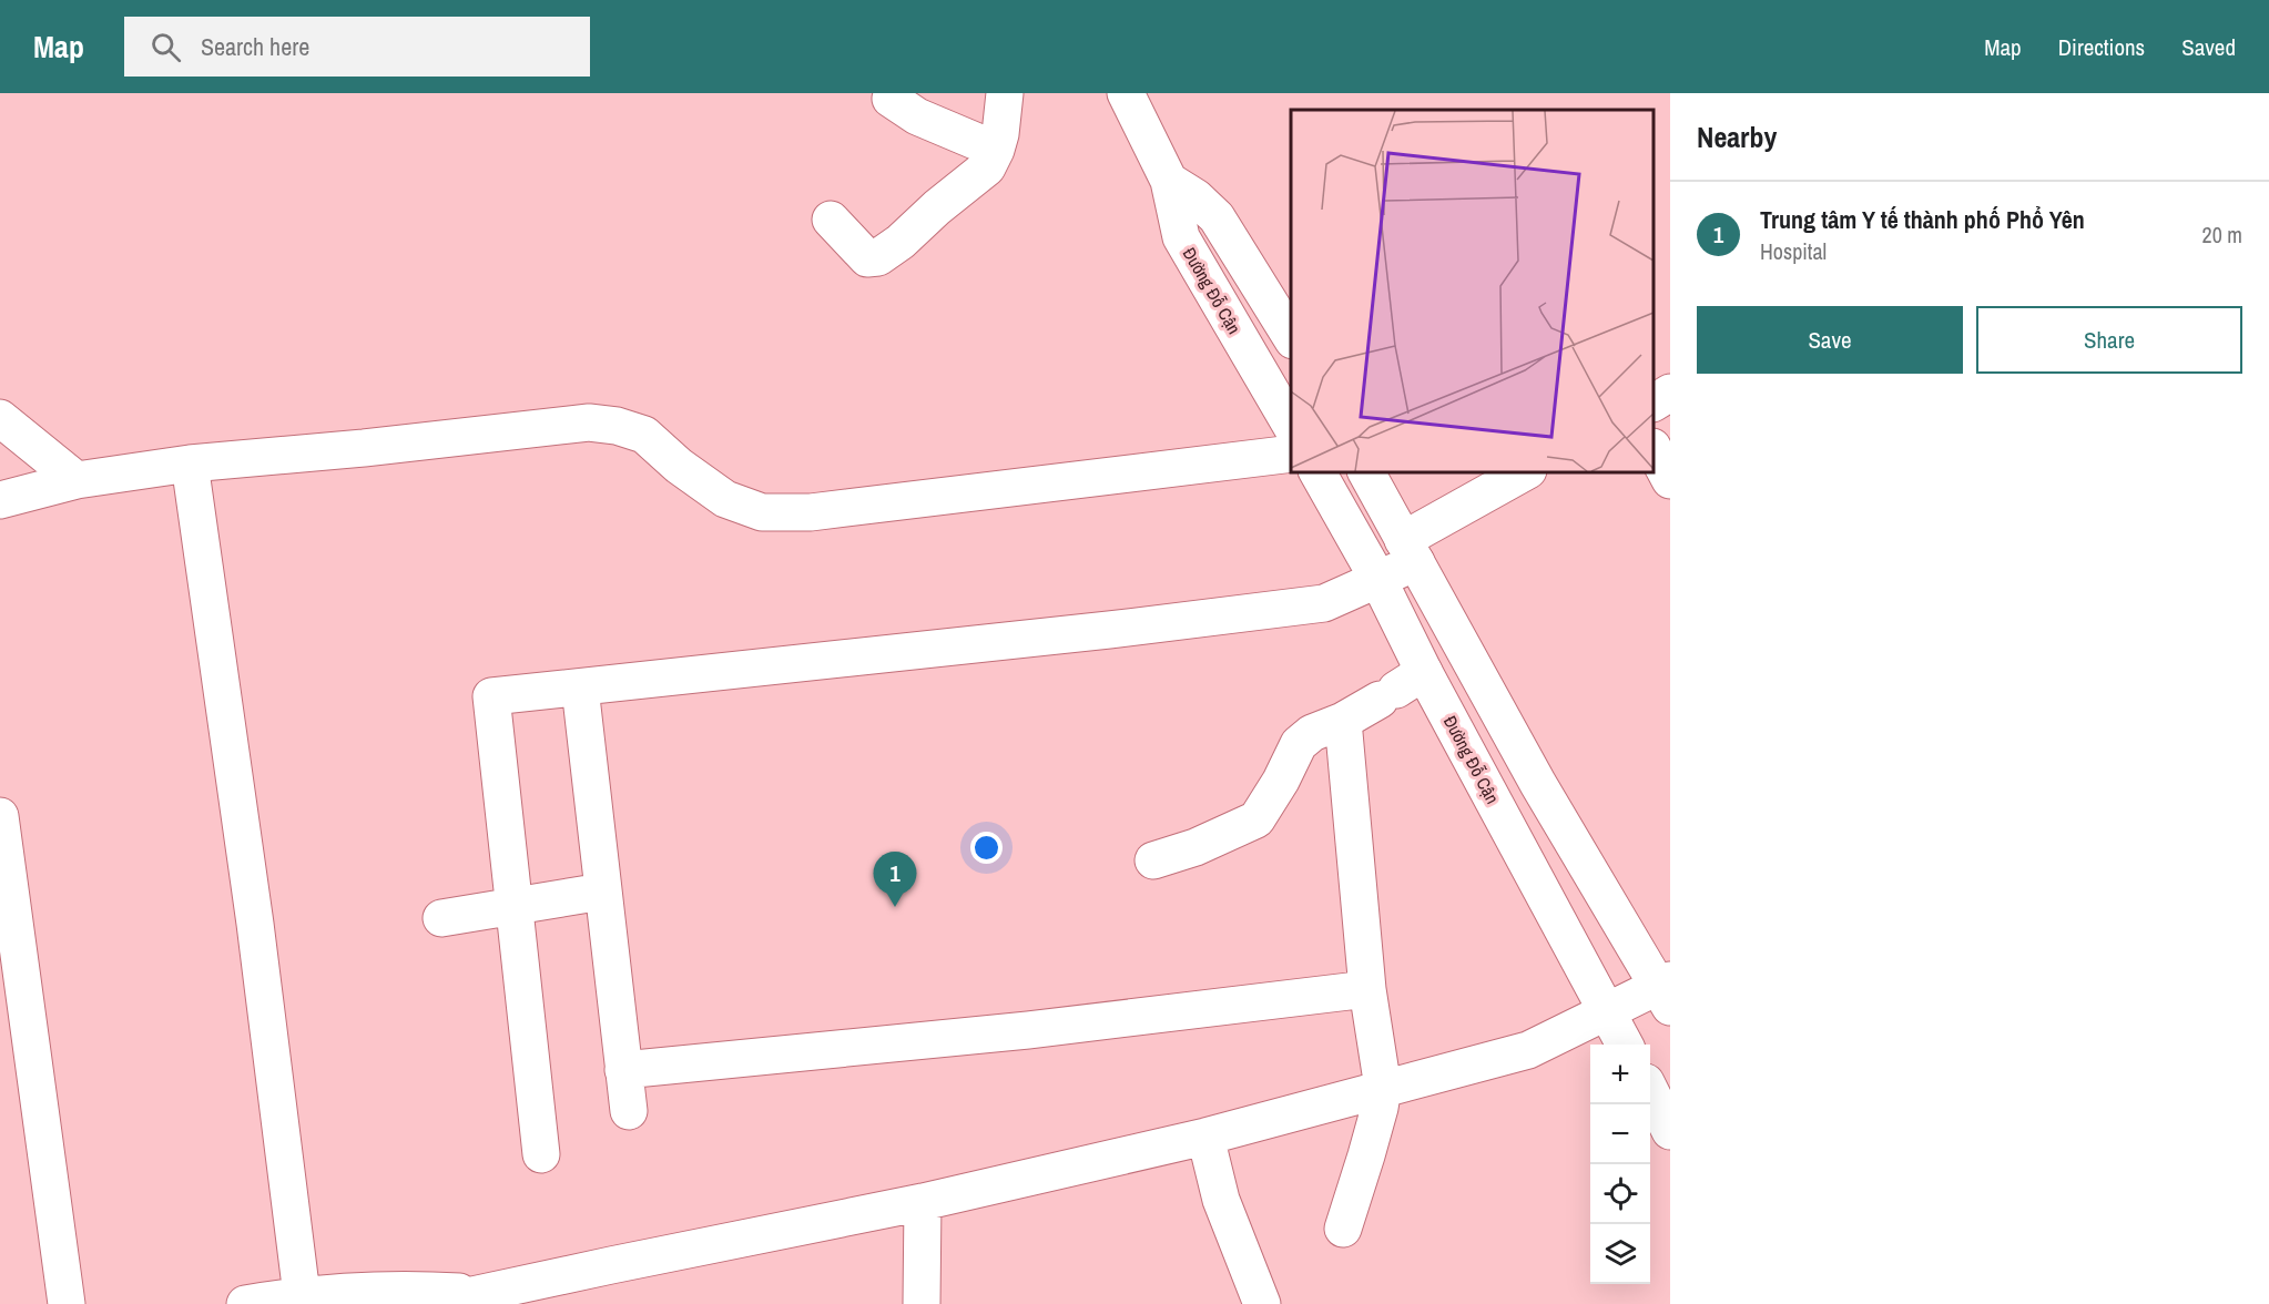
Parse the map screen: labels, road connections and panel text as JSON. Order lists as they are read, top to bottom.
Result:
{
  "streets": {
    "street": ["Đường Đỗ Cận"]
  },
  "page": {
    "header": "Map",
    "search": "Search here",
    "nav": ["Map", "Directions", "Saved"],
    "heading": "Nearby",
    "list": [
      {
        "mark": "1",
        "name": "Trung tâm Y tế thành phố Phổ Yên",
        "note": "Hospital",
        "value": "20 m"
      }
    ],
    "buttons": ["Save", "Share"],
    "pins": "1",
    "map_buttons": ["+", "−"]
  }
}
